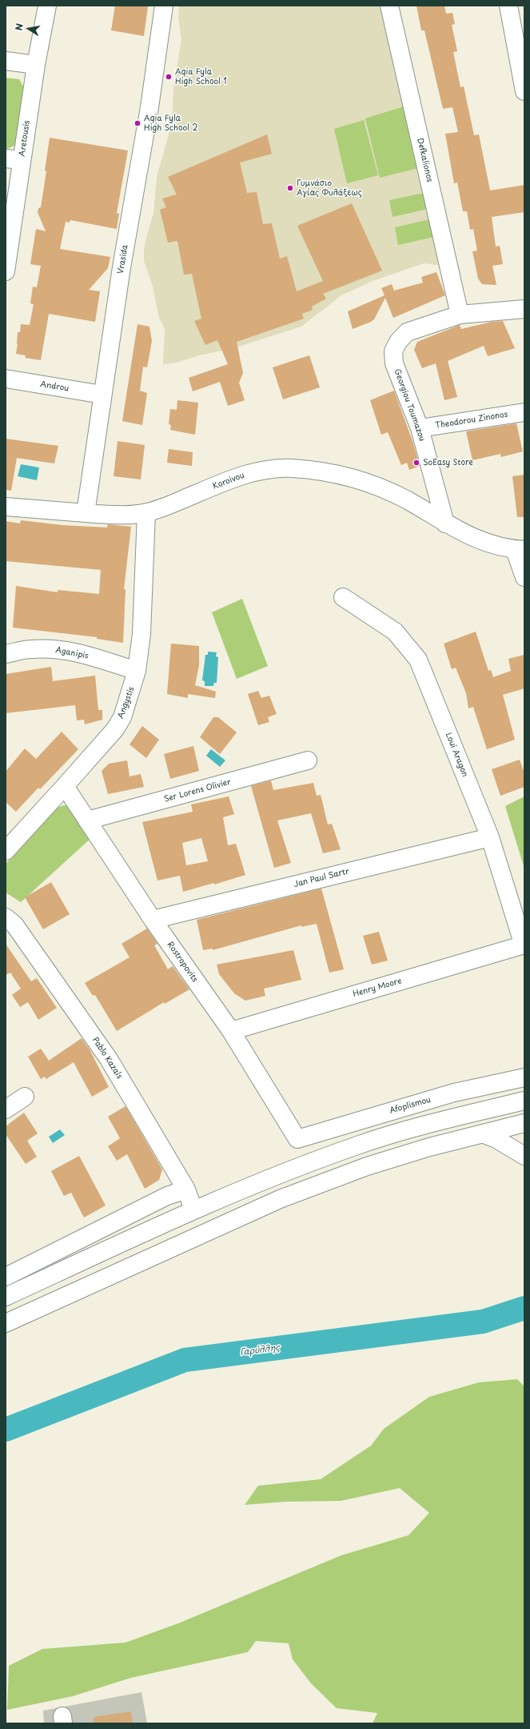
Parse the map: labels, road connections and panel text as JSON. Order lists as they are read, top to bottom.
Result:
{
  "streets": {
    "street": [
      "Aretousis",
      "Defkalionos",
      "Vrasida",
      "Androu",
      "Georgiou Toumazou",
      "Theodorou Zinonos",
      "Koroivou",
      "Aganipis",
      "Angystis",
      "Loui Aragon",
      "Ser Lorens Olivier",
      "Jan Paul Sartr",
      "Rostropovits",
      "Henry Moore",
      "Pablo Kazals",
      "Afoplismou"
    ]
  },
  "crossings": [
    ["Defkalionos", "Georgiou Toumazou"],
    ["Vrasida", "Androu"],
    ["Vrasida", "Koroivou"],
    ["Georgiou Toumazou", "Theodorou Zinonos"],
    ["Georgiou Toumazou", "Koroivou"],
    ["Koroivou", "Angystis"],
    ["Aganipis", "Angystis"],
    ["Angystis", "Rostropovits"],
    ["Loui Aragon", "Jan Paul Sartr"],
    ["Loui Aragon", "Henry Moore"],
    ["Ser Lorens Olivier", "Rostropovits"],
    ["Jan Paul Sartr", "Rostropovits"],
    ["Rostropovits", "Henry Moore"],
    ["Rostropovits", "Afoplismou"]
  ],
  "water": ["Γαρύλλης"],
  "places": [
    "Agia Fyla High School 1",
    "Agia Fyla High School 2",
    "Γυμνάσιο Αγίας Φυλάξεως",
    "SoEasy Store"
  ],
  "north": "left"
}
